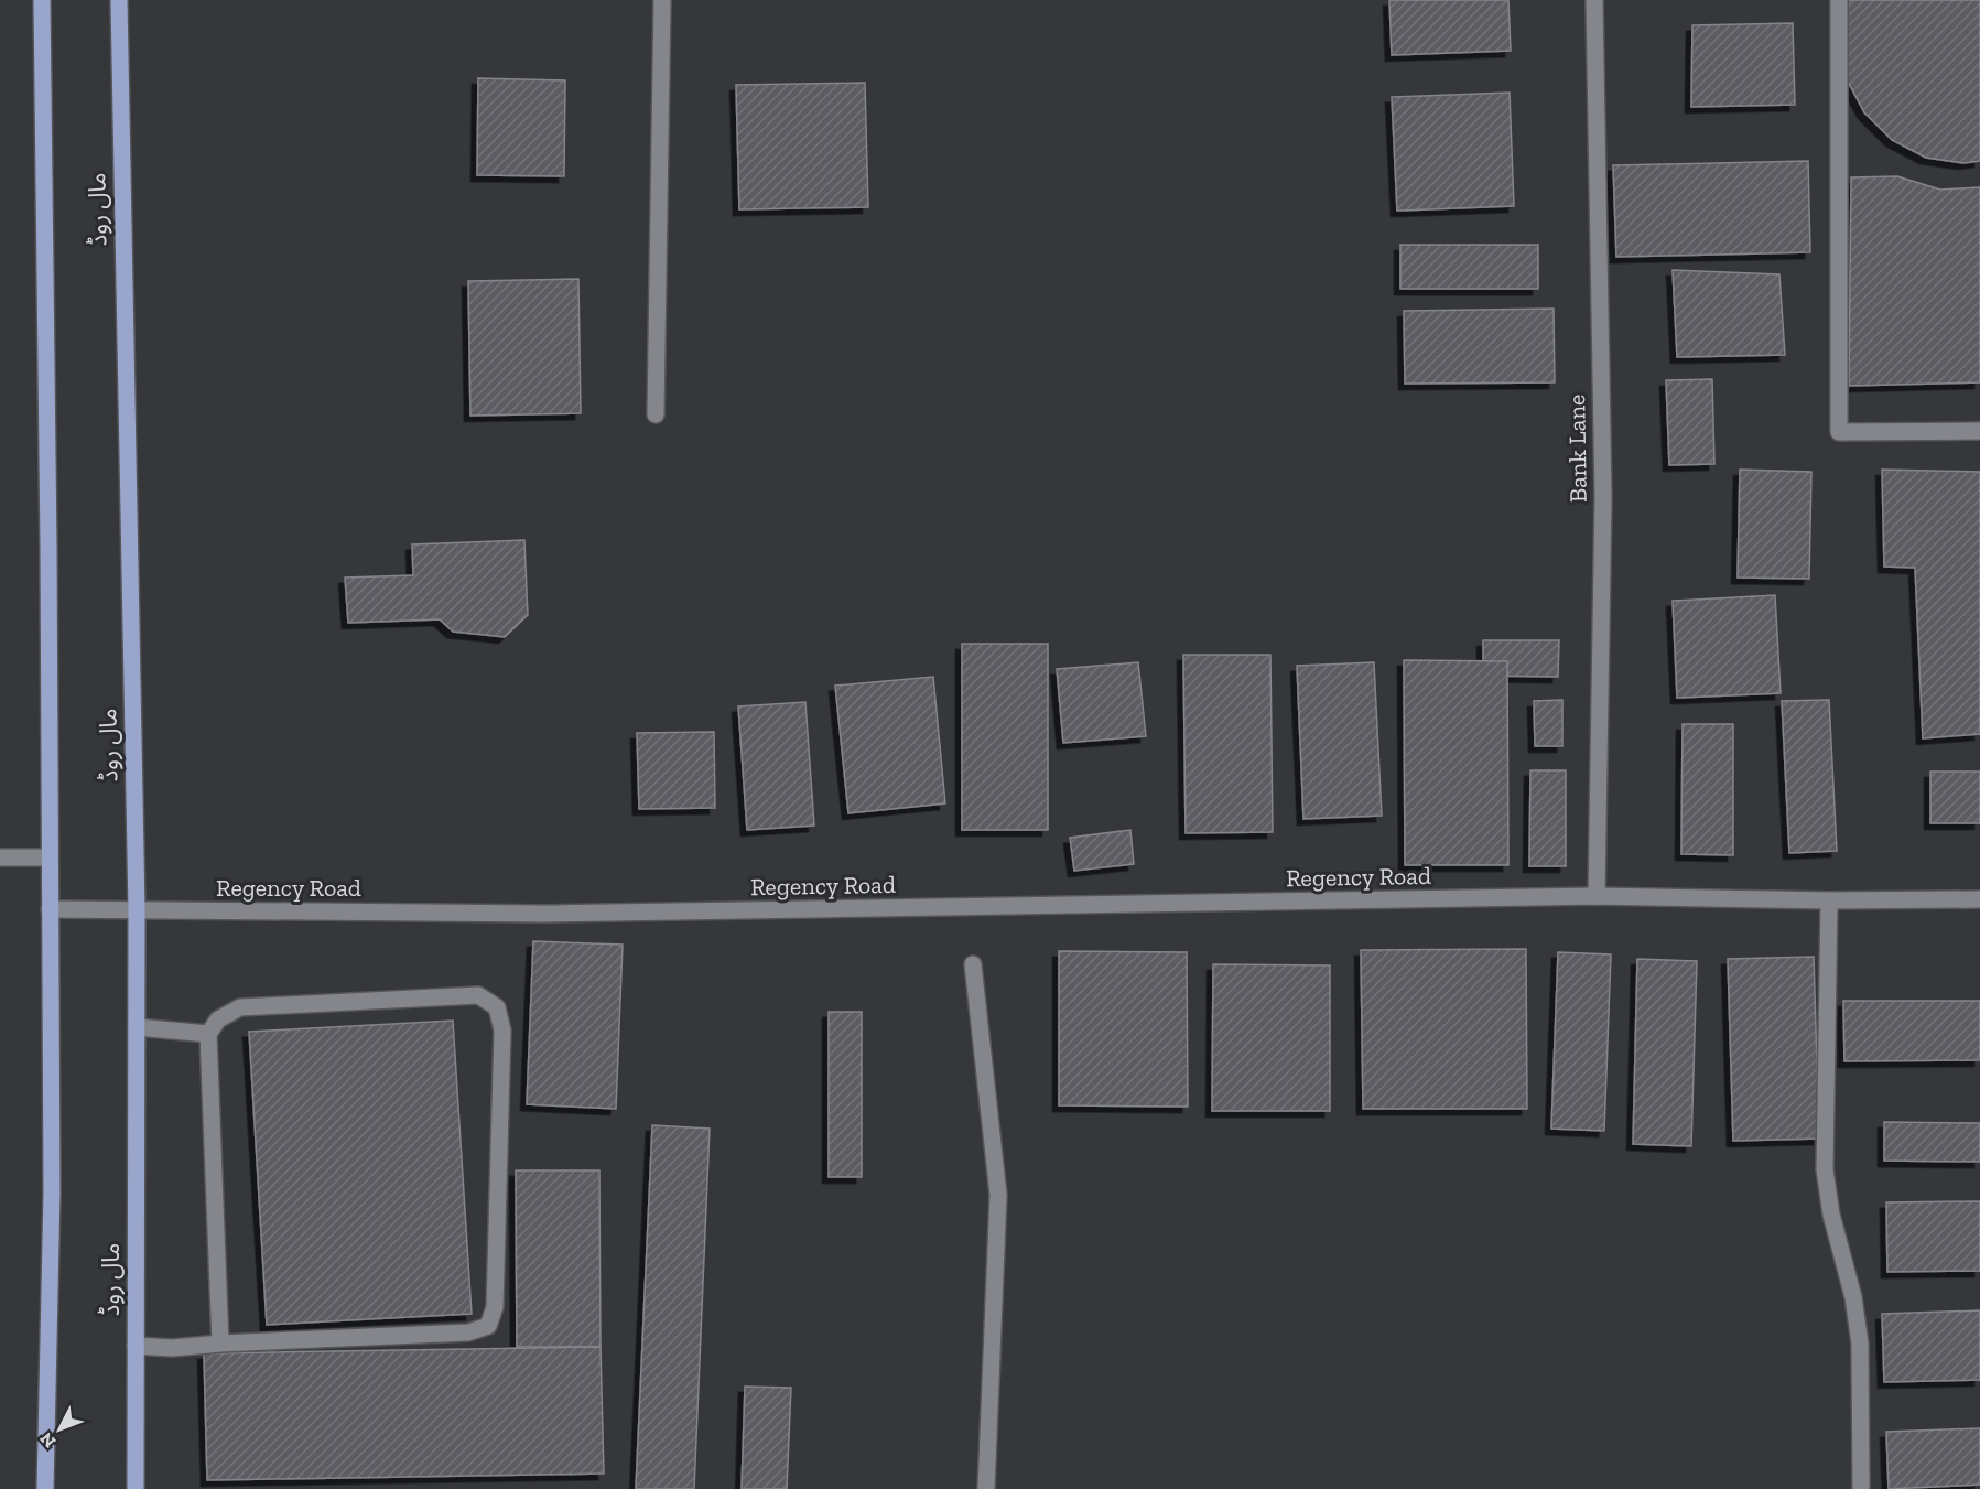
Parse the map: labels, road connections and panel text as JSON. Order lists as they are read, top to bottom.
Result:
{
  "streets": {
    "main road": ["مال روڈ"],
    "street": ["Bank Lane", "Regency Road"]
  },
  "crossings": [
    ["مال روڈ", "Regency Road"],
    ["Bank Lane", "Regency Road"]
  ],
  "north": "bottom left"
}
